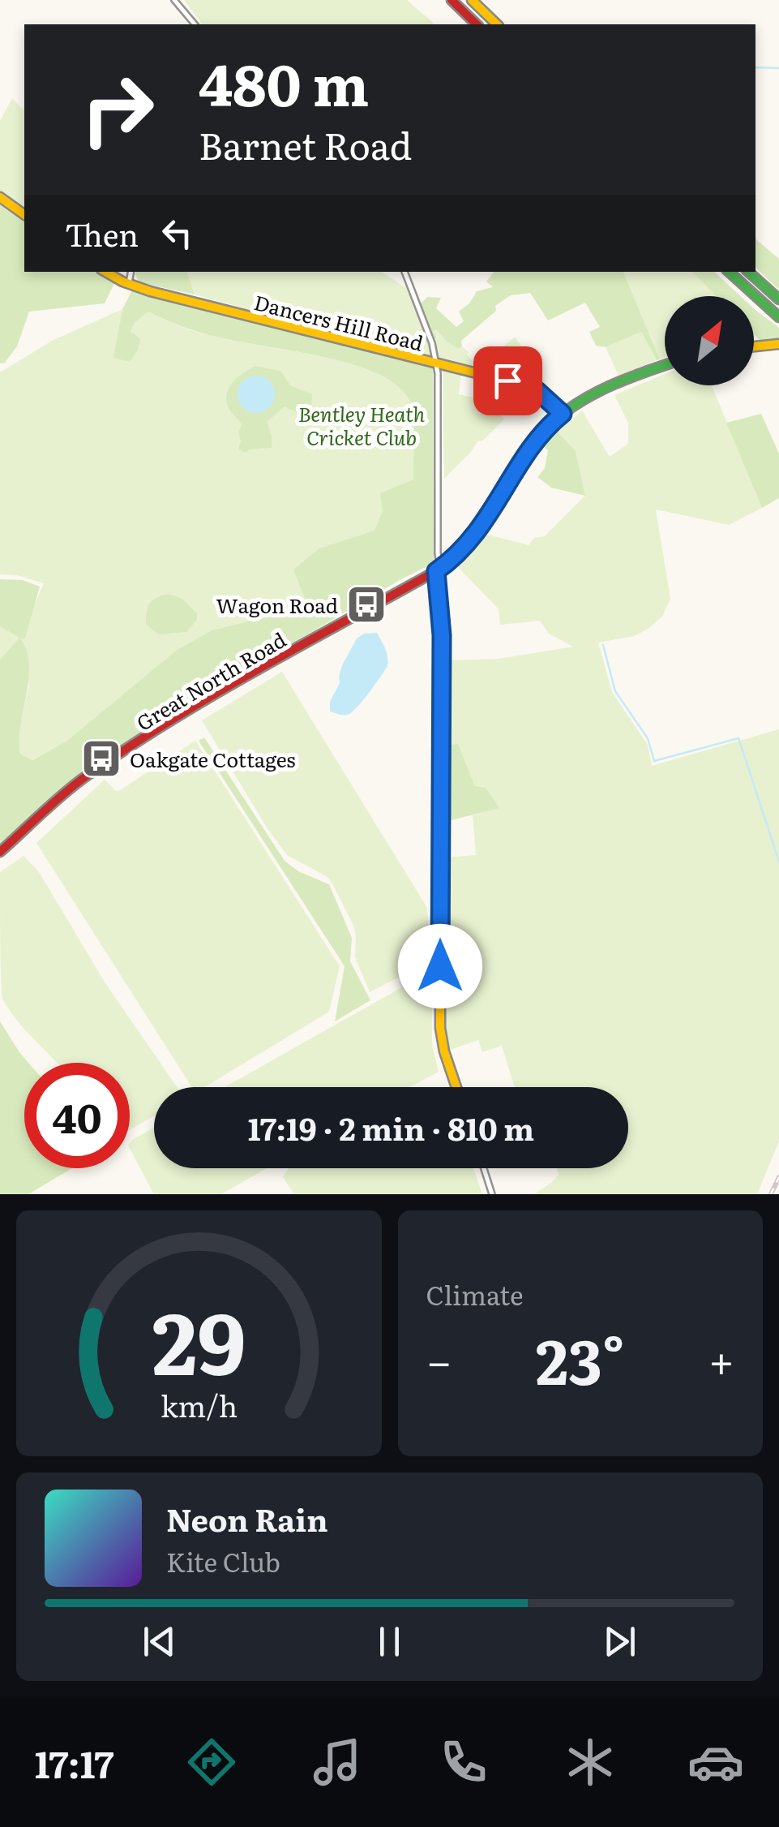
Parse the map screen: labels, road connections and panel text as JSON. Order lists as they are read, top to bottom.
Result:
{
  "streets": {
    "main road": ["Dancers Hill Road", "Great North Road"]
  },
  "crossings": [
    ["Dancers Hill Road", "Great North Road"]
  ],
  "parks": ["Bentley Heath Cricket Club"],
  "places": {
    "bus stop": ["Wagon Road", "Oakgate Cottages"]
  },
  "north": "top right",
  "page": {
    "turn": ["480 m", "Barnet Road"],
    "then": "Then",
    "limit": "40",
    "trip": "17:19 · 2 min · 810 m",
    "tile": "Climate",
    "heat": ["−", "23°", "+"],
    "song": ["Neon Rain", "Kite Club"],
    "tabs": "17:17",
    "gauge": ["29", "km/h"]
  }
}
